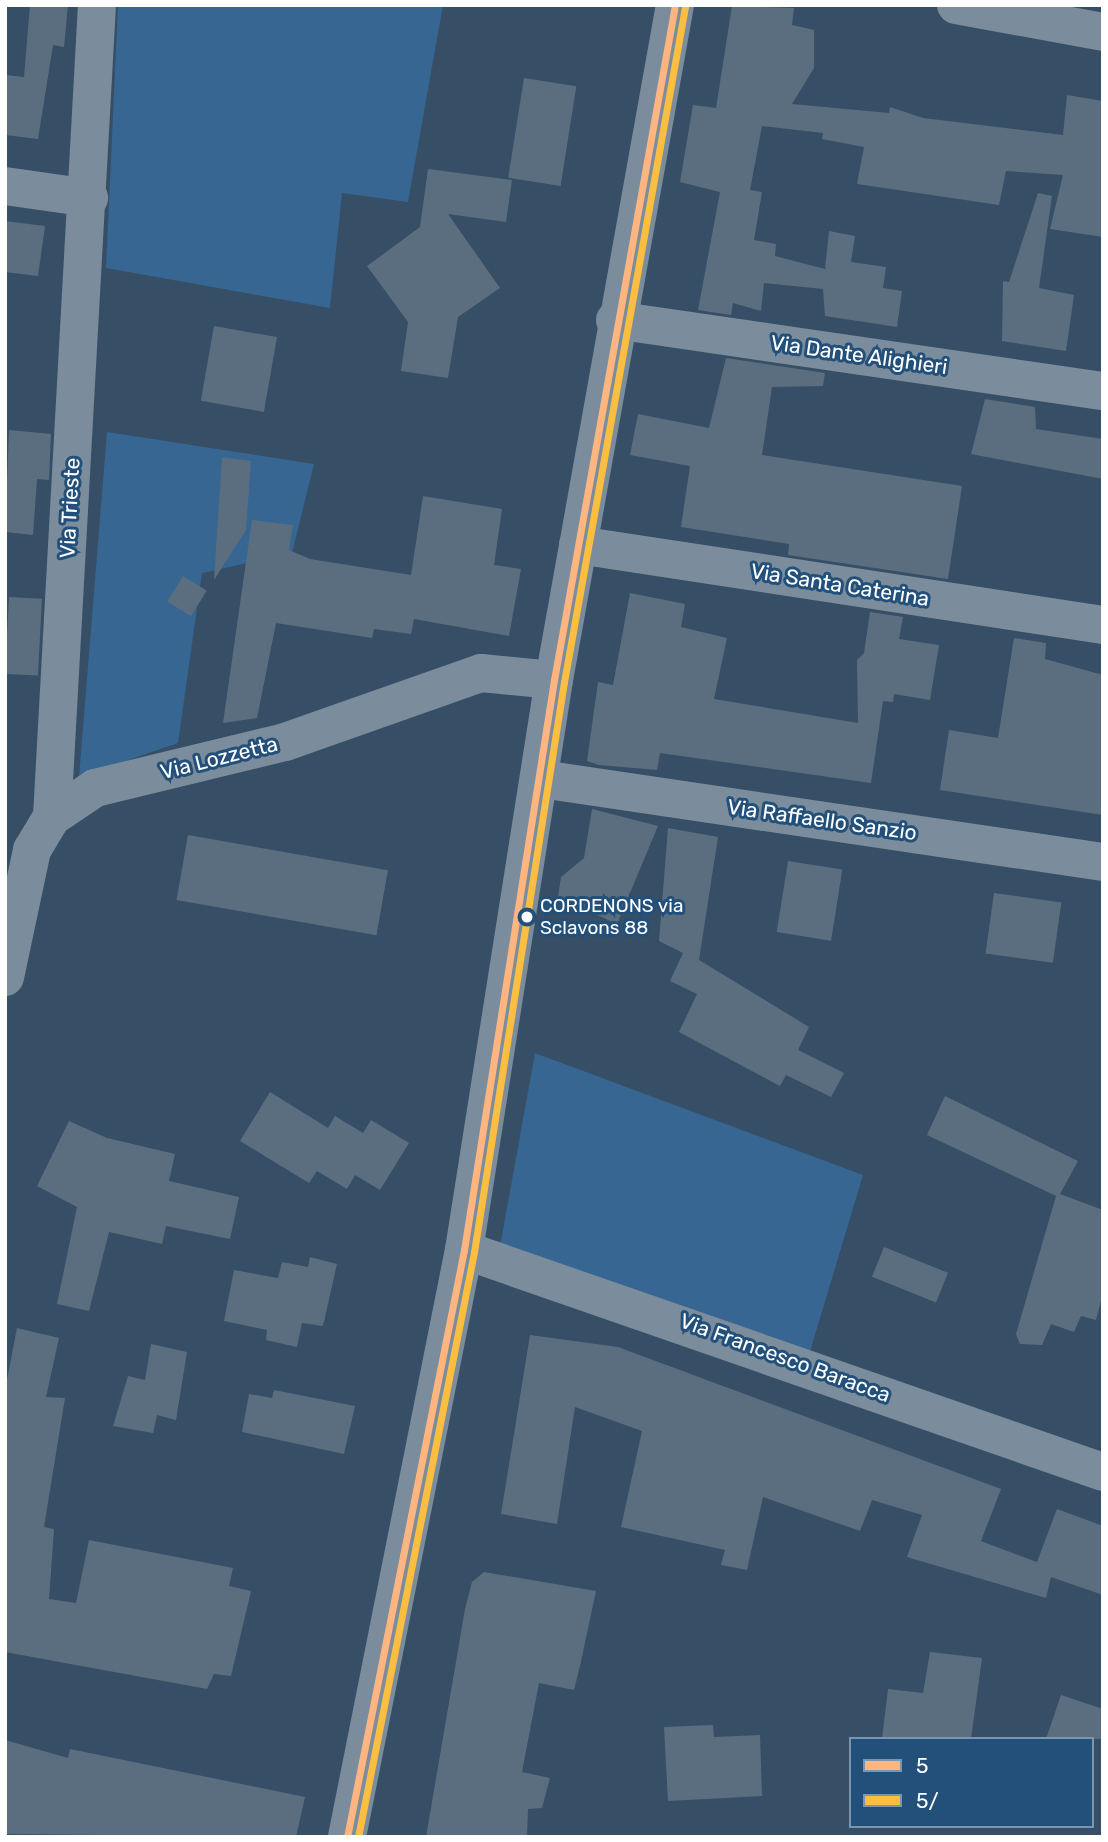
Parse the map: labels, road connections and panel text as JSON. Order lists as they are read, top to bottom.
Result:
{
  "streets": {
    "street": [
      "Via Dante Alighieri",
      "Via Trieste",
      "Via Santa Caterina",
      "Via Lozzetta",
      "Via Raffaello Sanzio",
      "Via Francesco Baracca"
    ]
  },
  "crossings": [
    ["Via Trieste", "Via Lozzetta"]
  ],
  "places": ["CORDENONS via Sclavons 88"],
  "lines": ["transit line 5", "transit line 5/"],
  "legend": ["5", "5/"]
}
